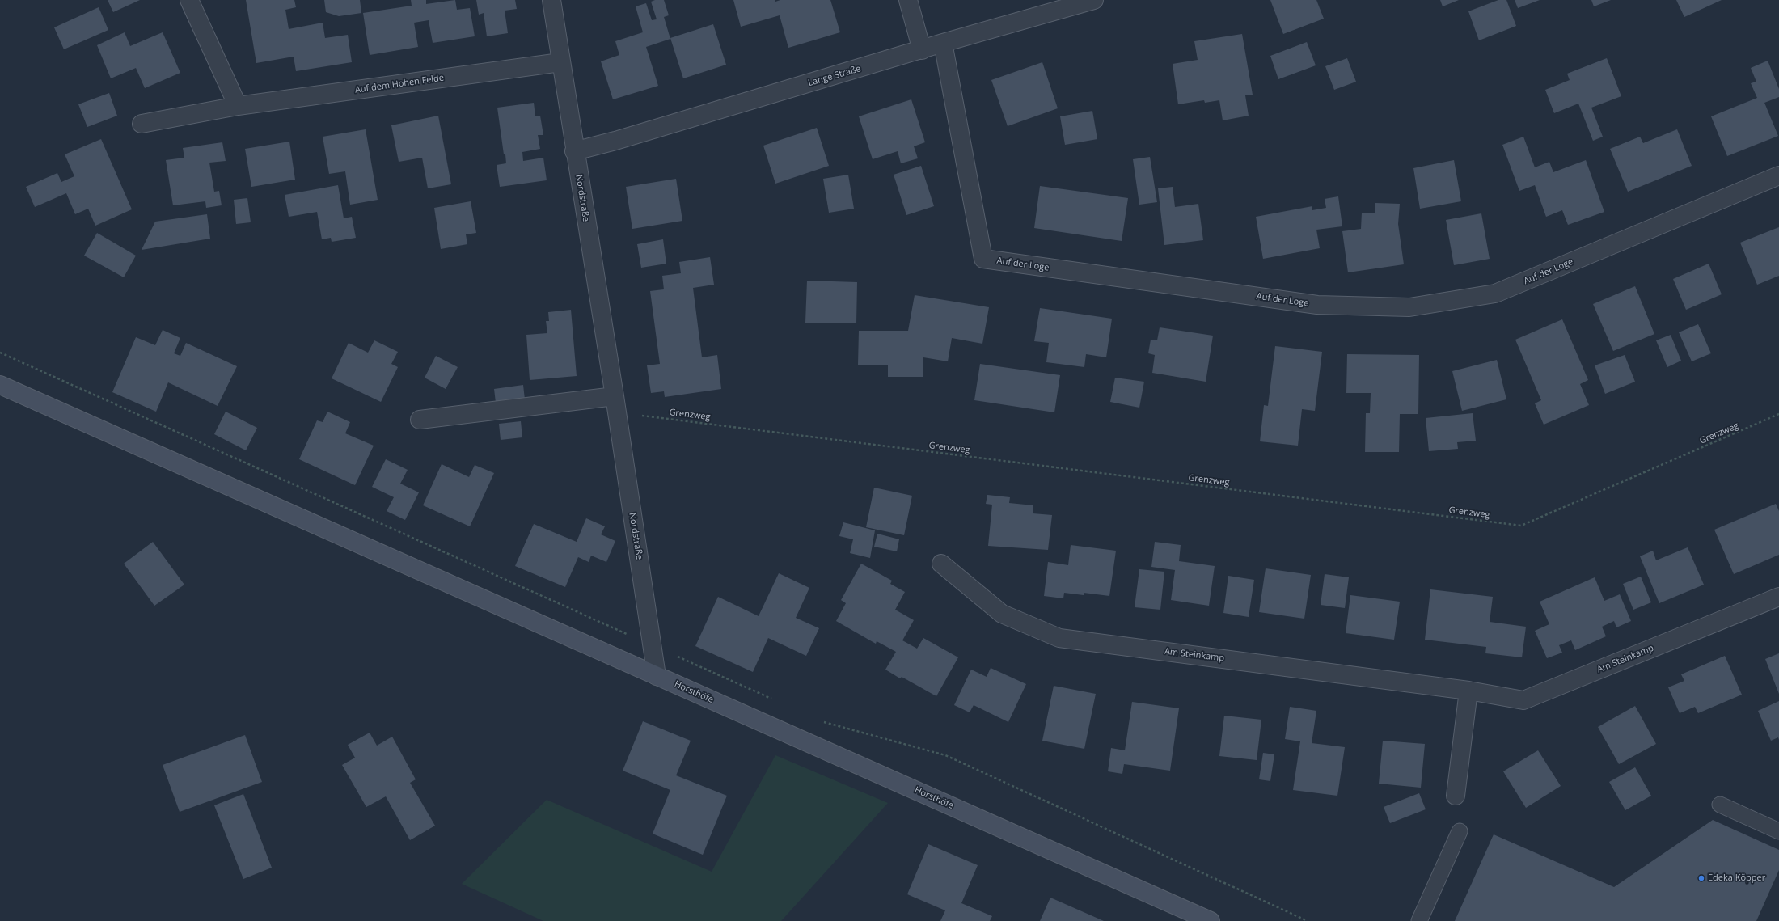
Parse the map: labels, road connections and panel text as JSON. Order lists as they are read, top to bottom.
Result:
{
  "streets": {
    "main road": ["Horsthöfe"],
    "street": [
      "Lange Straße",
      "Auf dem Hohen Felde",
      "Nordstraße",
      "Auf der Loge",
      "Am Steinkamp"
    ],
    "path": ["Grenzweg"]
  },
  "crossings": [
    ["Lange Straße", "Nordstraße"],
    ["Lange Straße", "Auf der Loge"],
    ["Auf dem Hohen Felde", "Nordstraße"],
    ["Nordstraße", "Grenzweg"],
    ["Nordstraße", "Horsthöfe"]
  ],
  "places": ["Edeka Köpper"]
}
